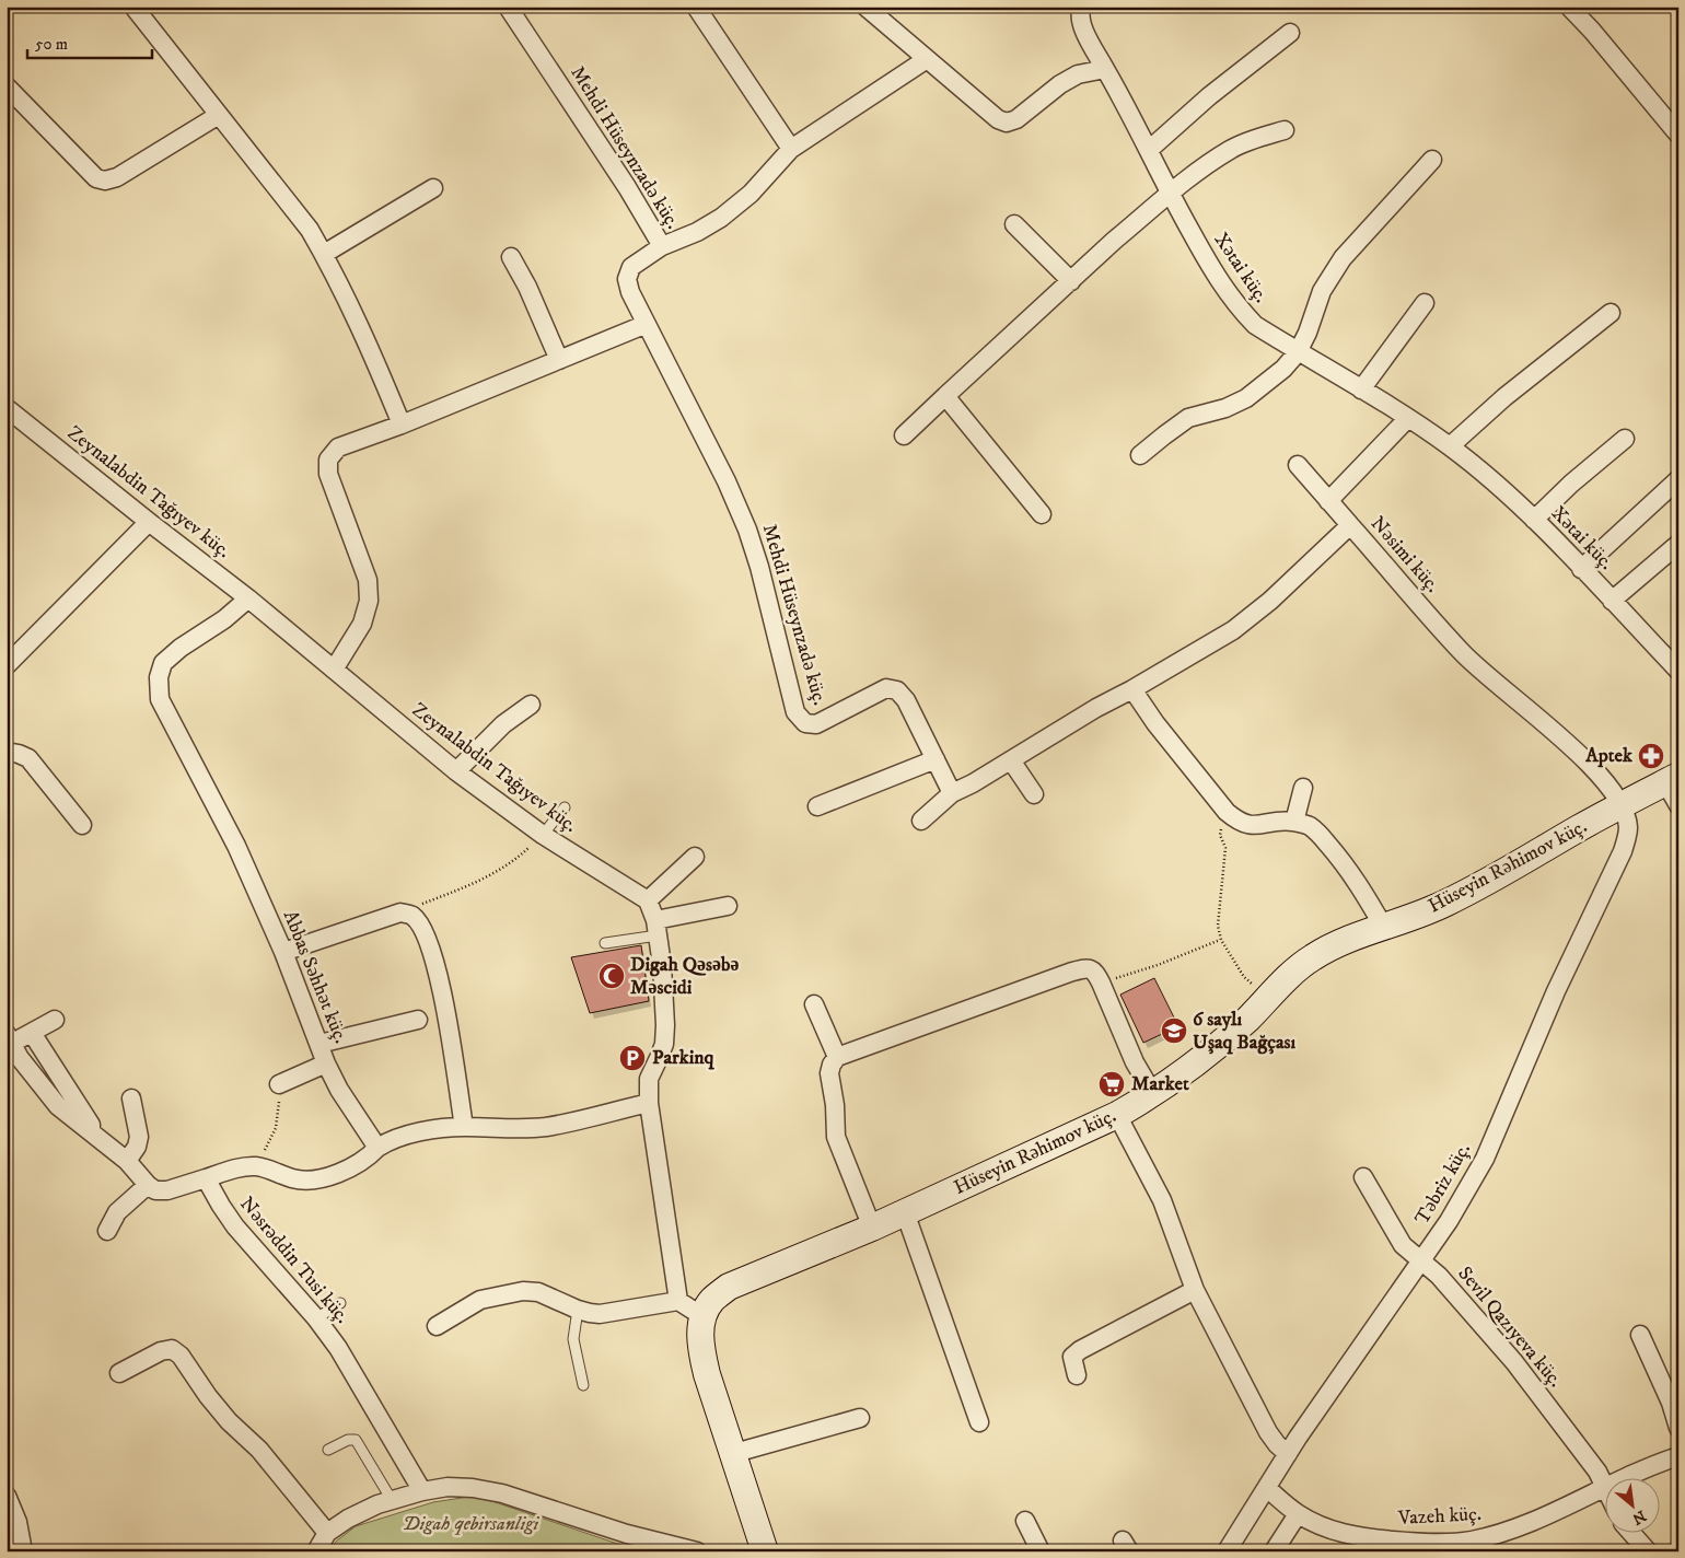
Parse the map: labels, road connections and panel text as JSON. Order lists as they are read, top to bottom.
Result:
{
  "streets": {
    "main road": ["Hüseyin Rəhimov küç."],
    "street": [
      "Mehdi Hüseynzadə küç.",
      "Xətai küç.",
      "Zeynalabdin Tağıyev küç.",
      "Nəsimi küç.",
      "Abbas Səhhət küç.",
      "Təbriz küç.",
      "Nəsrəddin Tusi küç.",
      "Sevil Qazıyeva küç.",
      "Vazeh küç."
    ]
  },
  "crossings": [
    ["Zeynalabdin Tağıyev küç.", "Abbas Səhhət küç."],
    ["Nəsimi küç.", "Hüseyin Rəhimov küç."],
    ["Nəsimi küç.", "Təbriz küç."],
    ["Hüseyin Rəhimov küç.", "Təbriz küç."],
    ["Təbriz küç.", "Sevil Qazıyeva küç."],
    ["Təbriz küç.", "Vazeh küç."],
    ["Sevil Qazıyeva küç.", "Vazeh küç."]
  ],
  "parks": ["Digah qebirsanligi"],
  "places": {
    "pharmacy": ["Aptek"],
    "mosque": ["Digah Qəsəbə Məscidi"],
    "school or university": ["6 saylı Uşaq Bağçası"],
    "parking": ["Parkinq"],
    "supermarket": ["Market"]
  },
  "scale_bar": "50 m",
  "north": "bottom right"
}
